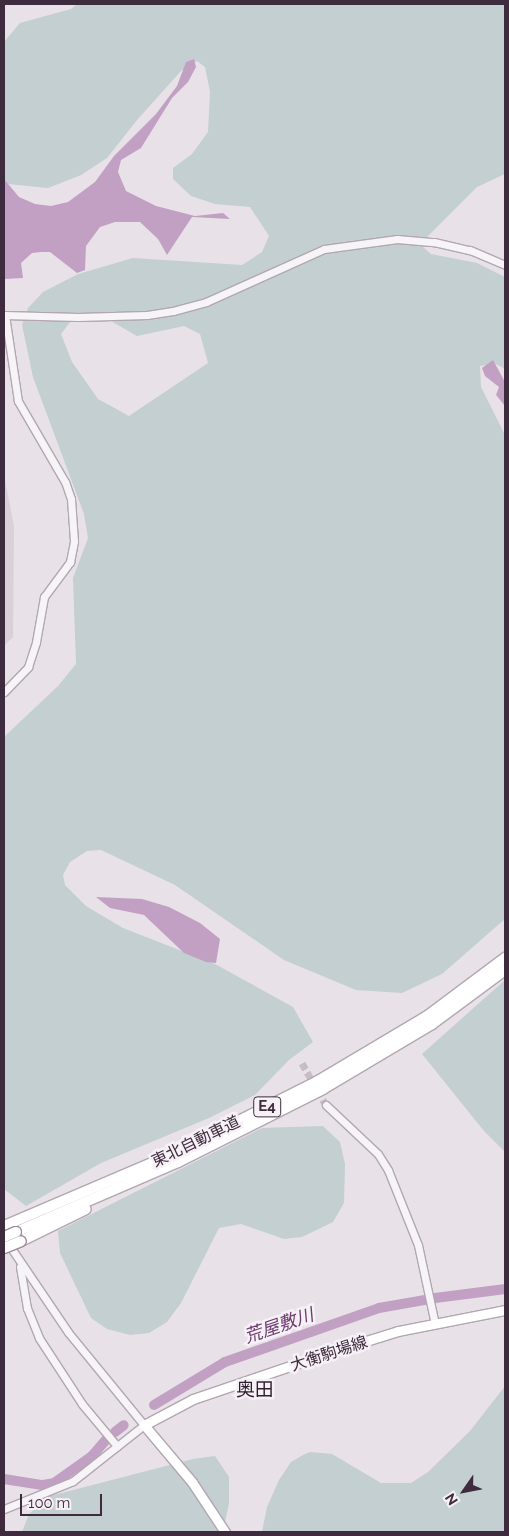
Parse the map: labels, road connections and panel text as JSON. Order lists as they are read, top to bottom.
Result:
{
  "streets": {
    "highway": ["E4", "東北自動車道"],
    "main road": ["大衡駒場線"]
  },
  "districts": ["奥田"],
  "water": ["荒屋敷川"],
  "scale_bar": "100 m",
  "north": "bottom left"
}
